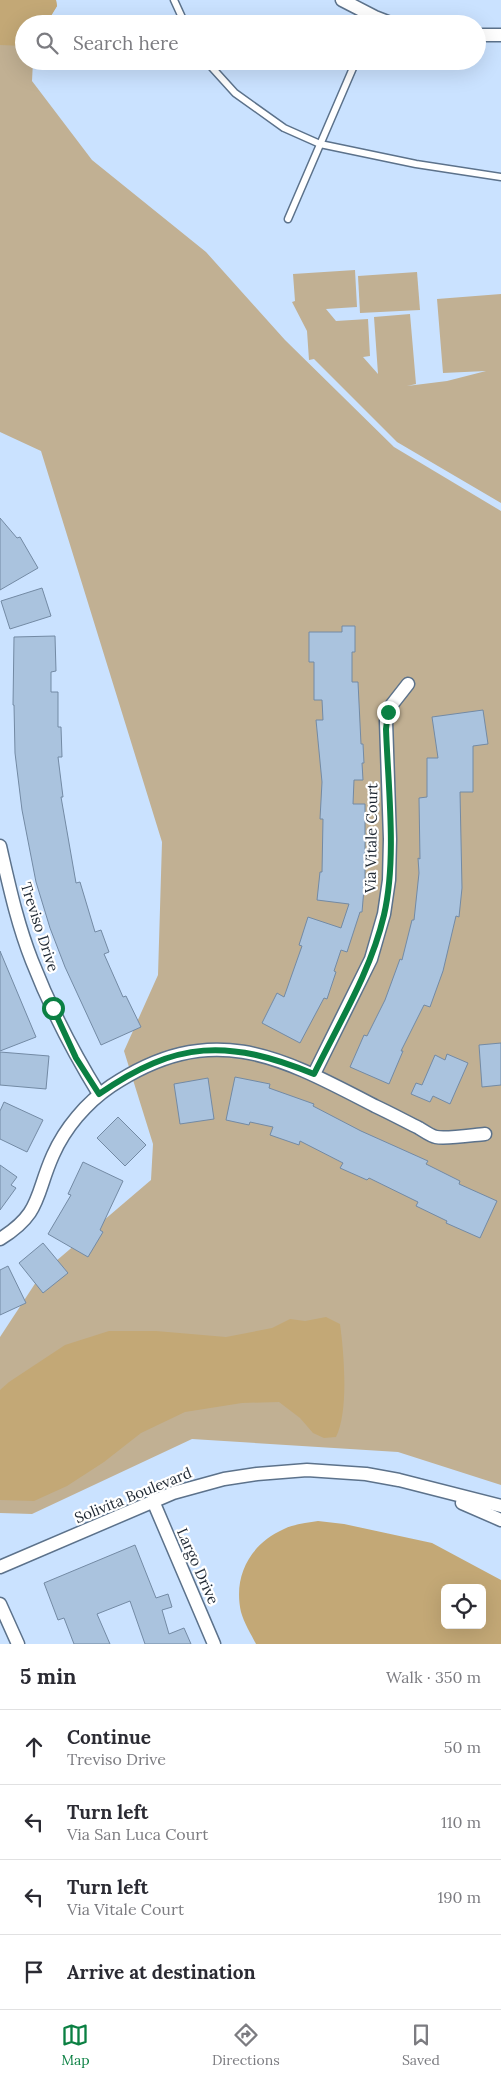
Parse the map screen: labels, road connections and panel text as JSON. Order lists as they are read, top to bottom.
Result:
{
  "streets": {
    "street": [
      "Via Vitale Court",
      "Treviso Drive",
      "Solivita Boulevard",
      "Largo Drive"
    ]
  },
  "crossings": [
    ["Solivita Boulevard", "Largo Drive"]
  ],
  "page": {
    "search": "Search here",
    "heading": ["5 min", "Walk · 350 m"],
    "list": [
      ["Continue", "Treviso Drive", "50 m"],
      ["Turn left", "Via San Luca Court", "110 m"],
      ["Turn left", "Via Vitale Court", "190 m"],
      "Arrive at destination"
    ],
    "nav": ["Map", "Directions", "Saved"]
  }
}
